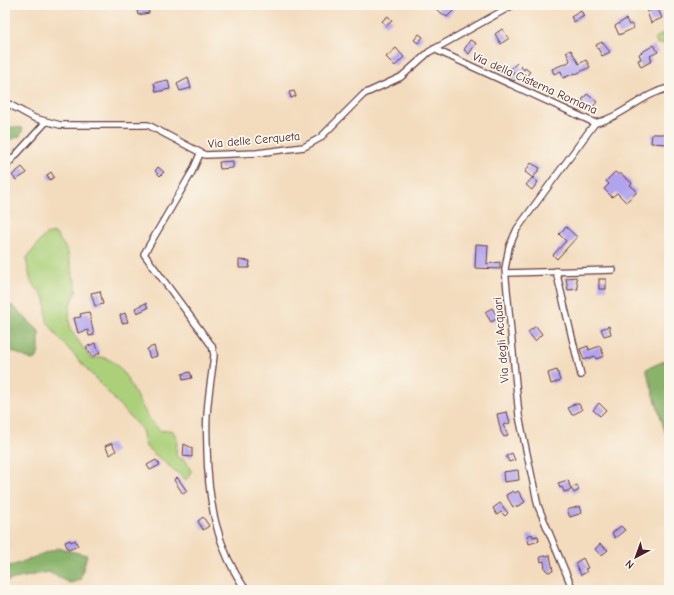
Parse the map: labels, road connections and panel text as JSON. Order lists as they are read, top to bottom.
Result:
{
  "streets": {
    "street": ["Via della Cisterna Romana", "Via delle Cerqueta", "Via degli Acquari"]
  },
  "crossings": [
    ["Via della Cisterna Romana", "Via delle Cerqueta"],
    ["Via della Cisterna Romana", "Via degli Acquari"]
  ],
  "north": "bottom left"
}
